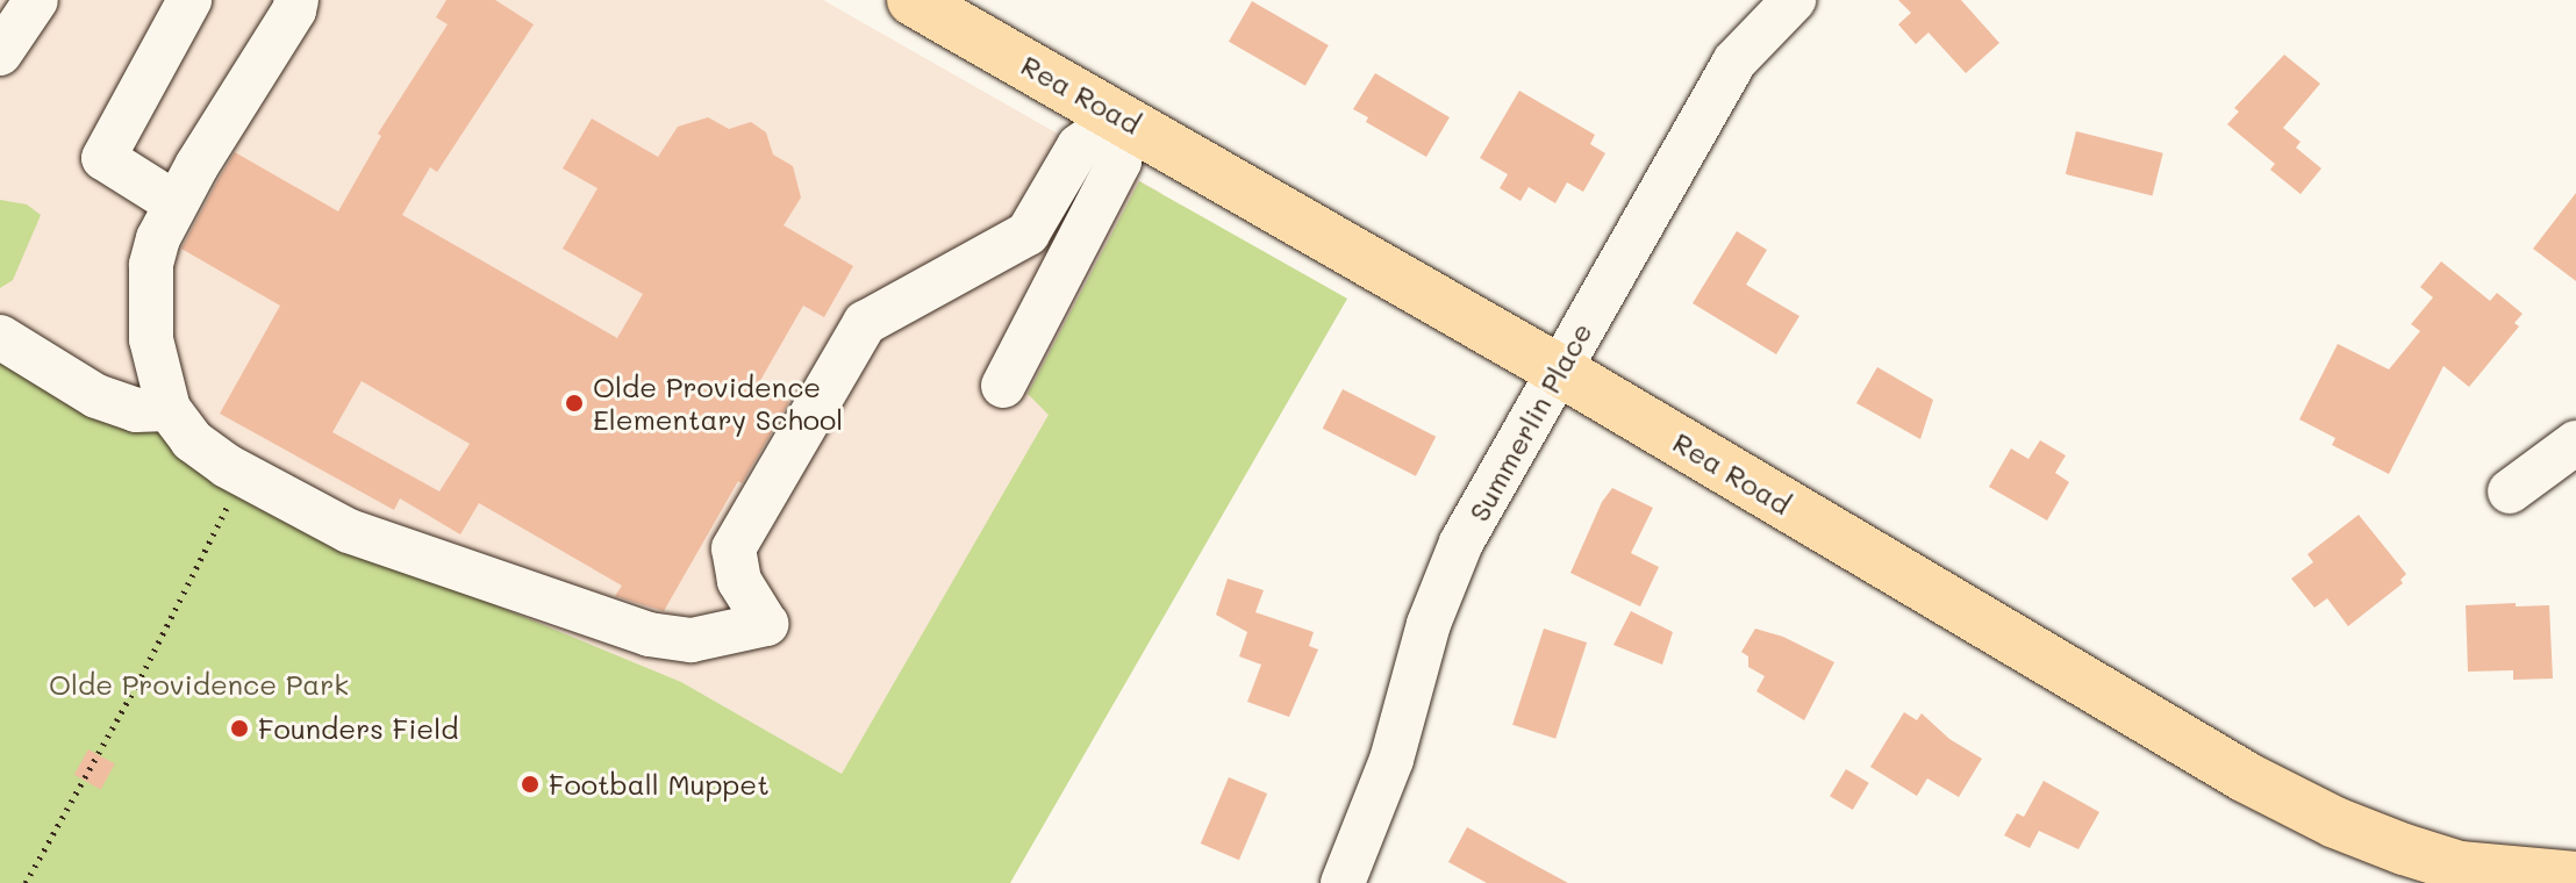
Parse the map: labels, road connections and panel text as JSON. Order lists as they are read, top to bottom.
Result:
{
  "streets": {
    "main road": ["Rea Road"],
    "street": ["Summerlin Place"]
  },
  "crossings": [
    ["Rea Road", "Summerlin Place"]
  ],
  "parks": ["Olde Providence Park"],
  "places": ["Olde Providence Elementary School", "Founders Field", "Football Muppet"]
}
